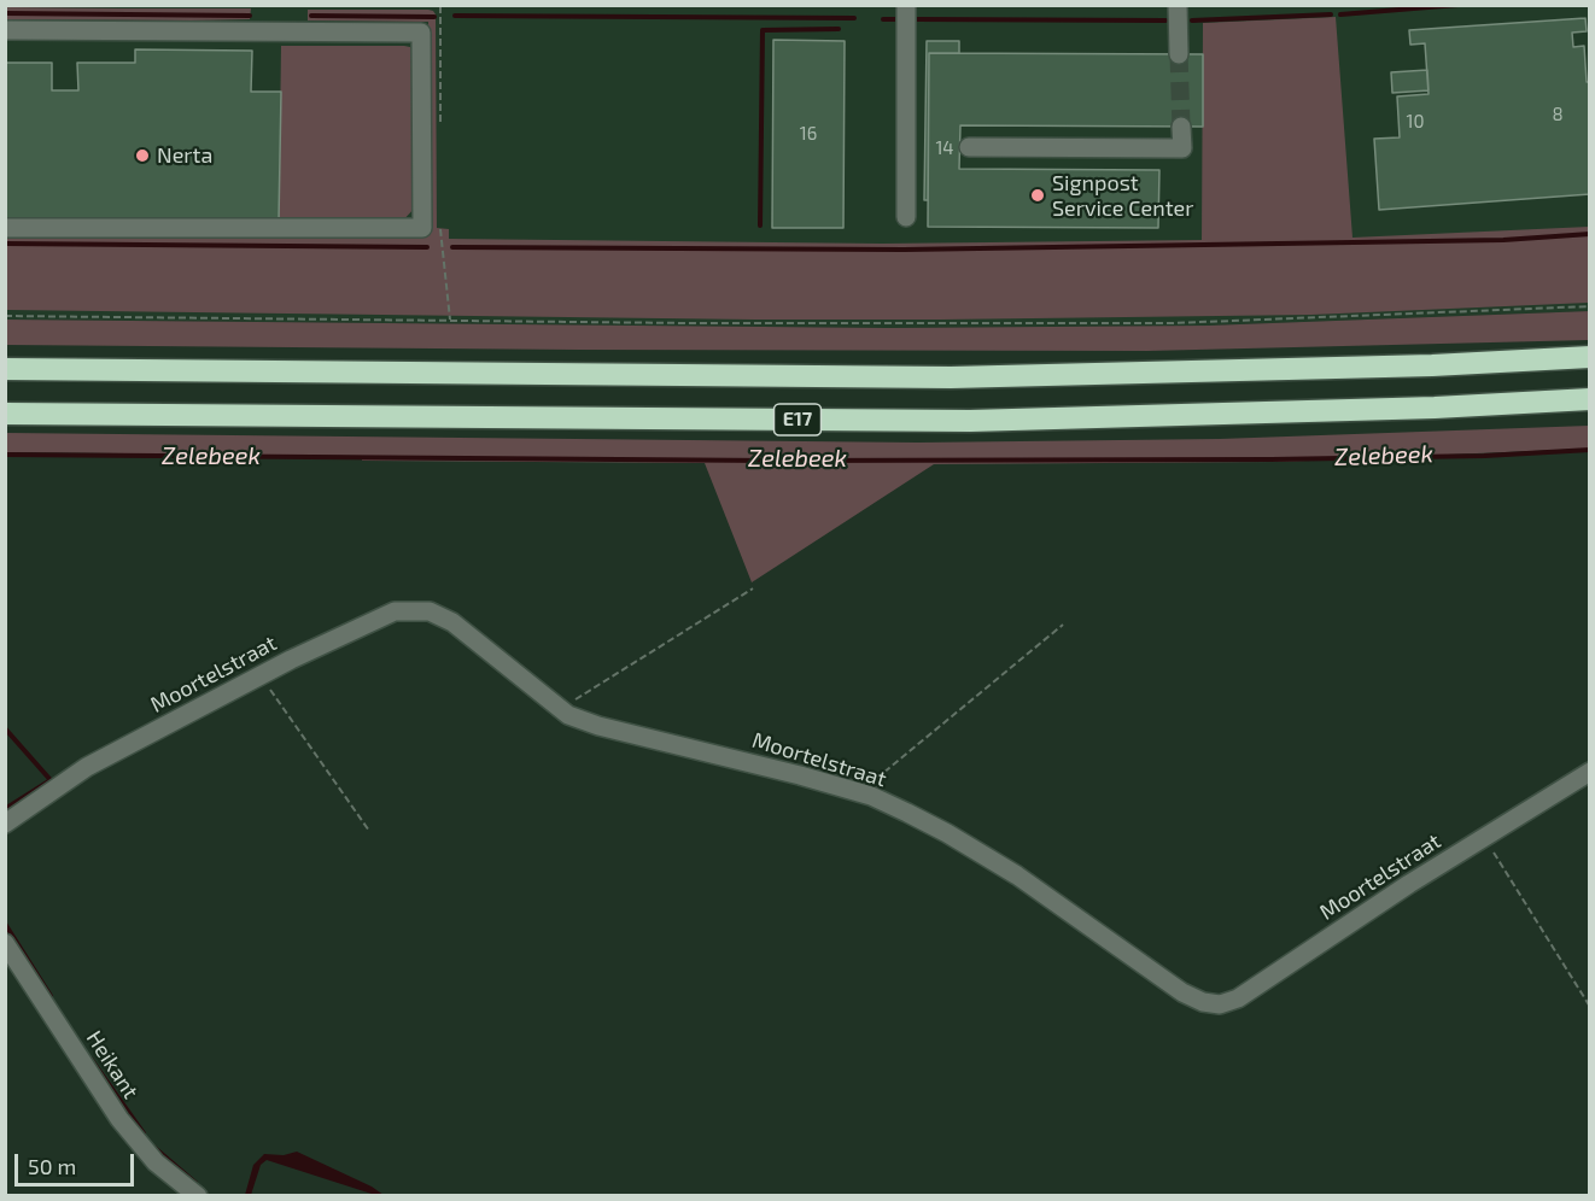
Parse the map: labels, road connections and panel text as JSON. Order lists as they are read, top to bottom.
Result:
{
  "streets": {
    "highway": ["E17"],
    "street": ["Moortelstraat", "Heikant"]
  },
  "water": ["Zelebeek"],
  "places": ["Nerta", "Signpost Service Center"],
  "house_numbers": [
    "8",
    "10",
    "16",
    "14"
  ],
  "scale_bar": "50 m"
}
